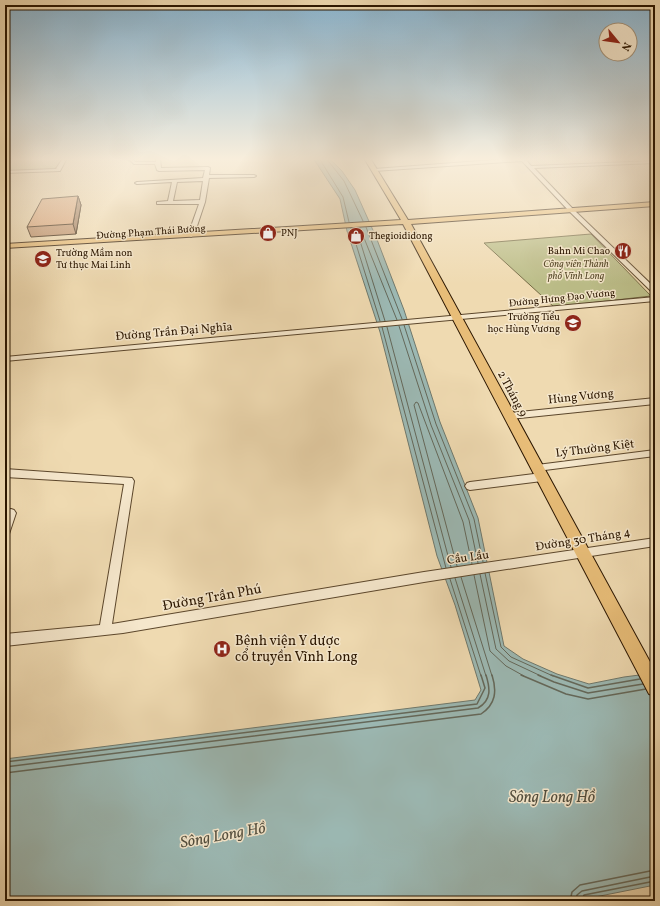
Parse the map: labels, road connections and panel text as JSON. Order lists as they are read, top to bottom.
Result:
{
  "streets": {
    "main road": ["Đường Phạm Thái Bường", "2 Tháng 9"],
    "street": [
      "Đường Hưng Đạo Vương",
      "Đường Trần Đại Nghĩa",
      "Hùng Vương",
      "Lý Thường Kiệt",
      "Đường 30 Tháng 4",
      "Cầu Lầu",
      "Đường Trần Phú"
    ]
  },
  "crossings": [
    ["Đường Phạm Thái Bường", "2 Tháng 9"],
    ["Đường Hưng Đạo Vương", "Đường Trần Đại Nghĩa"],
    ["Đường Hưng Đạo Vương", "2 Tháng 9"],
    ["2 Tháng 9", "Hùng Vương"],
    ["2 Tháng 9", "Lý Thường Kiệt"],
    ["2 Tháng 9", "Đường 30 Tháng 4"],
    ["Đường 30 Tháng 4", "Cầu Lầu"],
    ["Cầu Lầu", "Đường Trần Phú"]
  ],
  "water": ["Sông Long Hồ"],
  "parks": ["Công viên Thành phố Vĩnh Long"],
  "places": {
    "shop": ["PNJ", "Thegioididong"],
    "restaurant": ["Bahn Mi Chao"],
    "school or university": ["Trường Mầm non Tư thục Mai Linh", "Trường Tiểu học Hùng Vương"],
    "hospital": ["Bệnh viện Y dược cổ truyền Vĩnh Long"]
  },
  "north": "bottom right"
}
